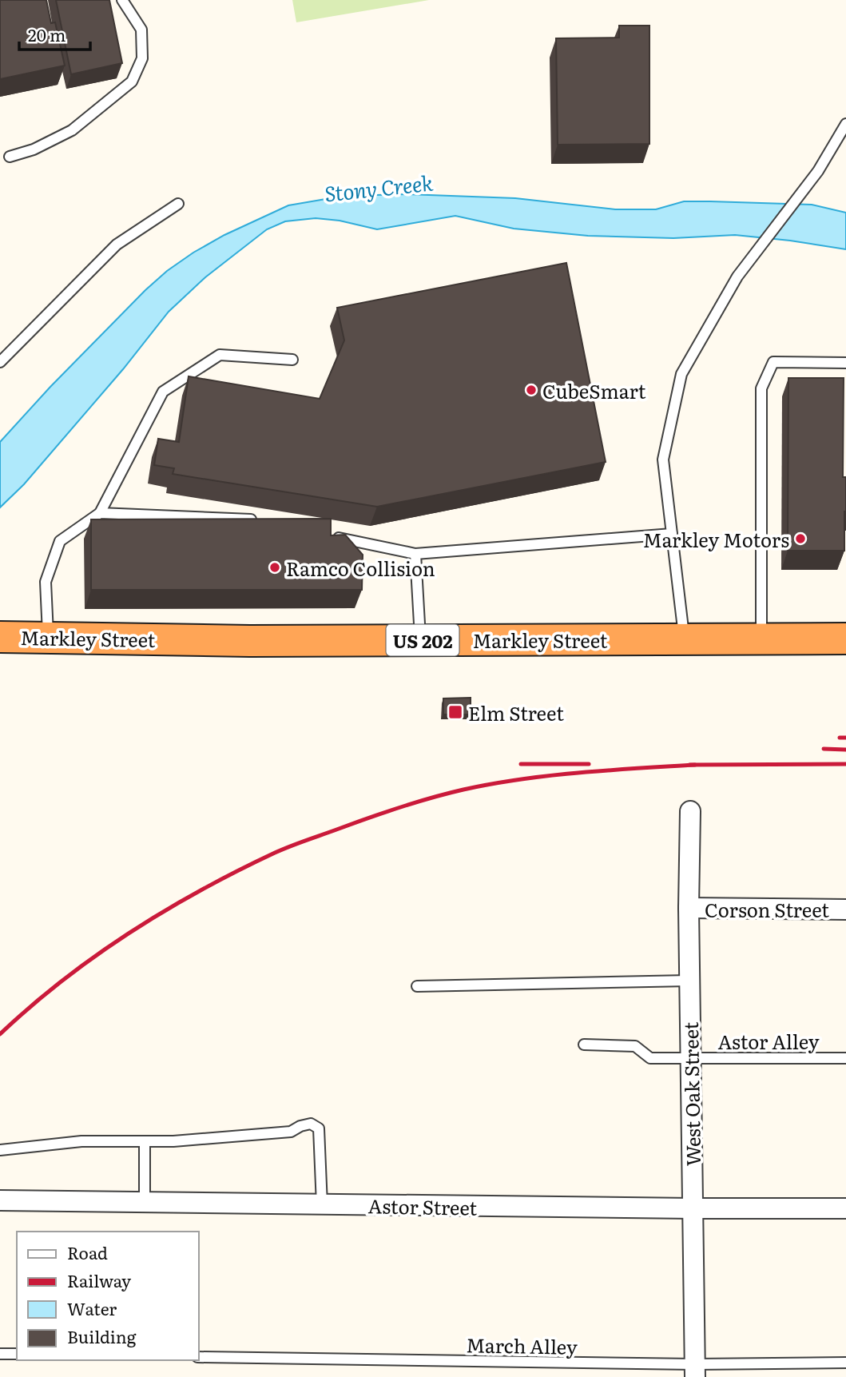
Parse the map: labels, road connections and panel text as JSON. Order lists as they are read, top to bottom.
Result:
{
  "streets": {
    "highway": ["Markley Street", "US 202"],
    "street": ["Corson Street", "West Oak Street", "Astor Street"],
    "lane": ["Astor Alley", "March Alley"]
  },
  "crossings": [
    ["Corson Street", "West Oak Street"],
    ["Astor Alley", "West Oak Street"],
    ["West Oak Street", "Astor Street"],
    ["West Oak Street", "March Alley"]
  ],
  "water": ["Stony Creek"],
  "places": {
    "other": ["CubeSmart", "Markley Motors", "Ramco Collision"],
    "transit": ["Elm Street"]
  },
  "legend": [
    "Road",
    "Railway",
    "Water",
    "Building"
  ],
  "scale_bar": "20 m"
}
